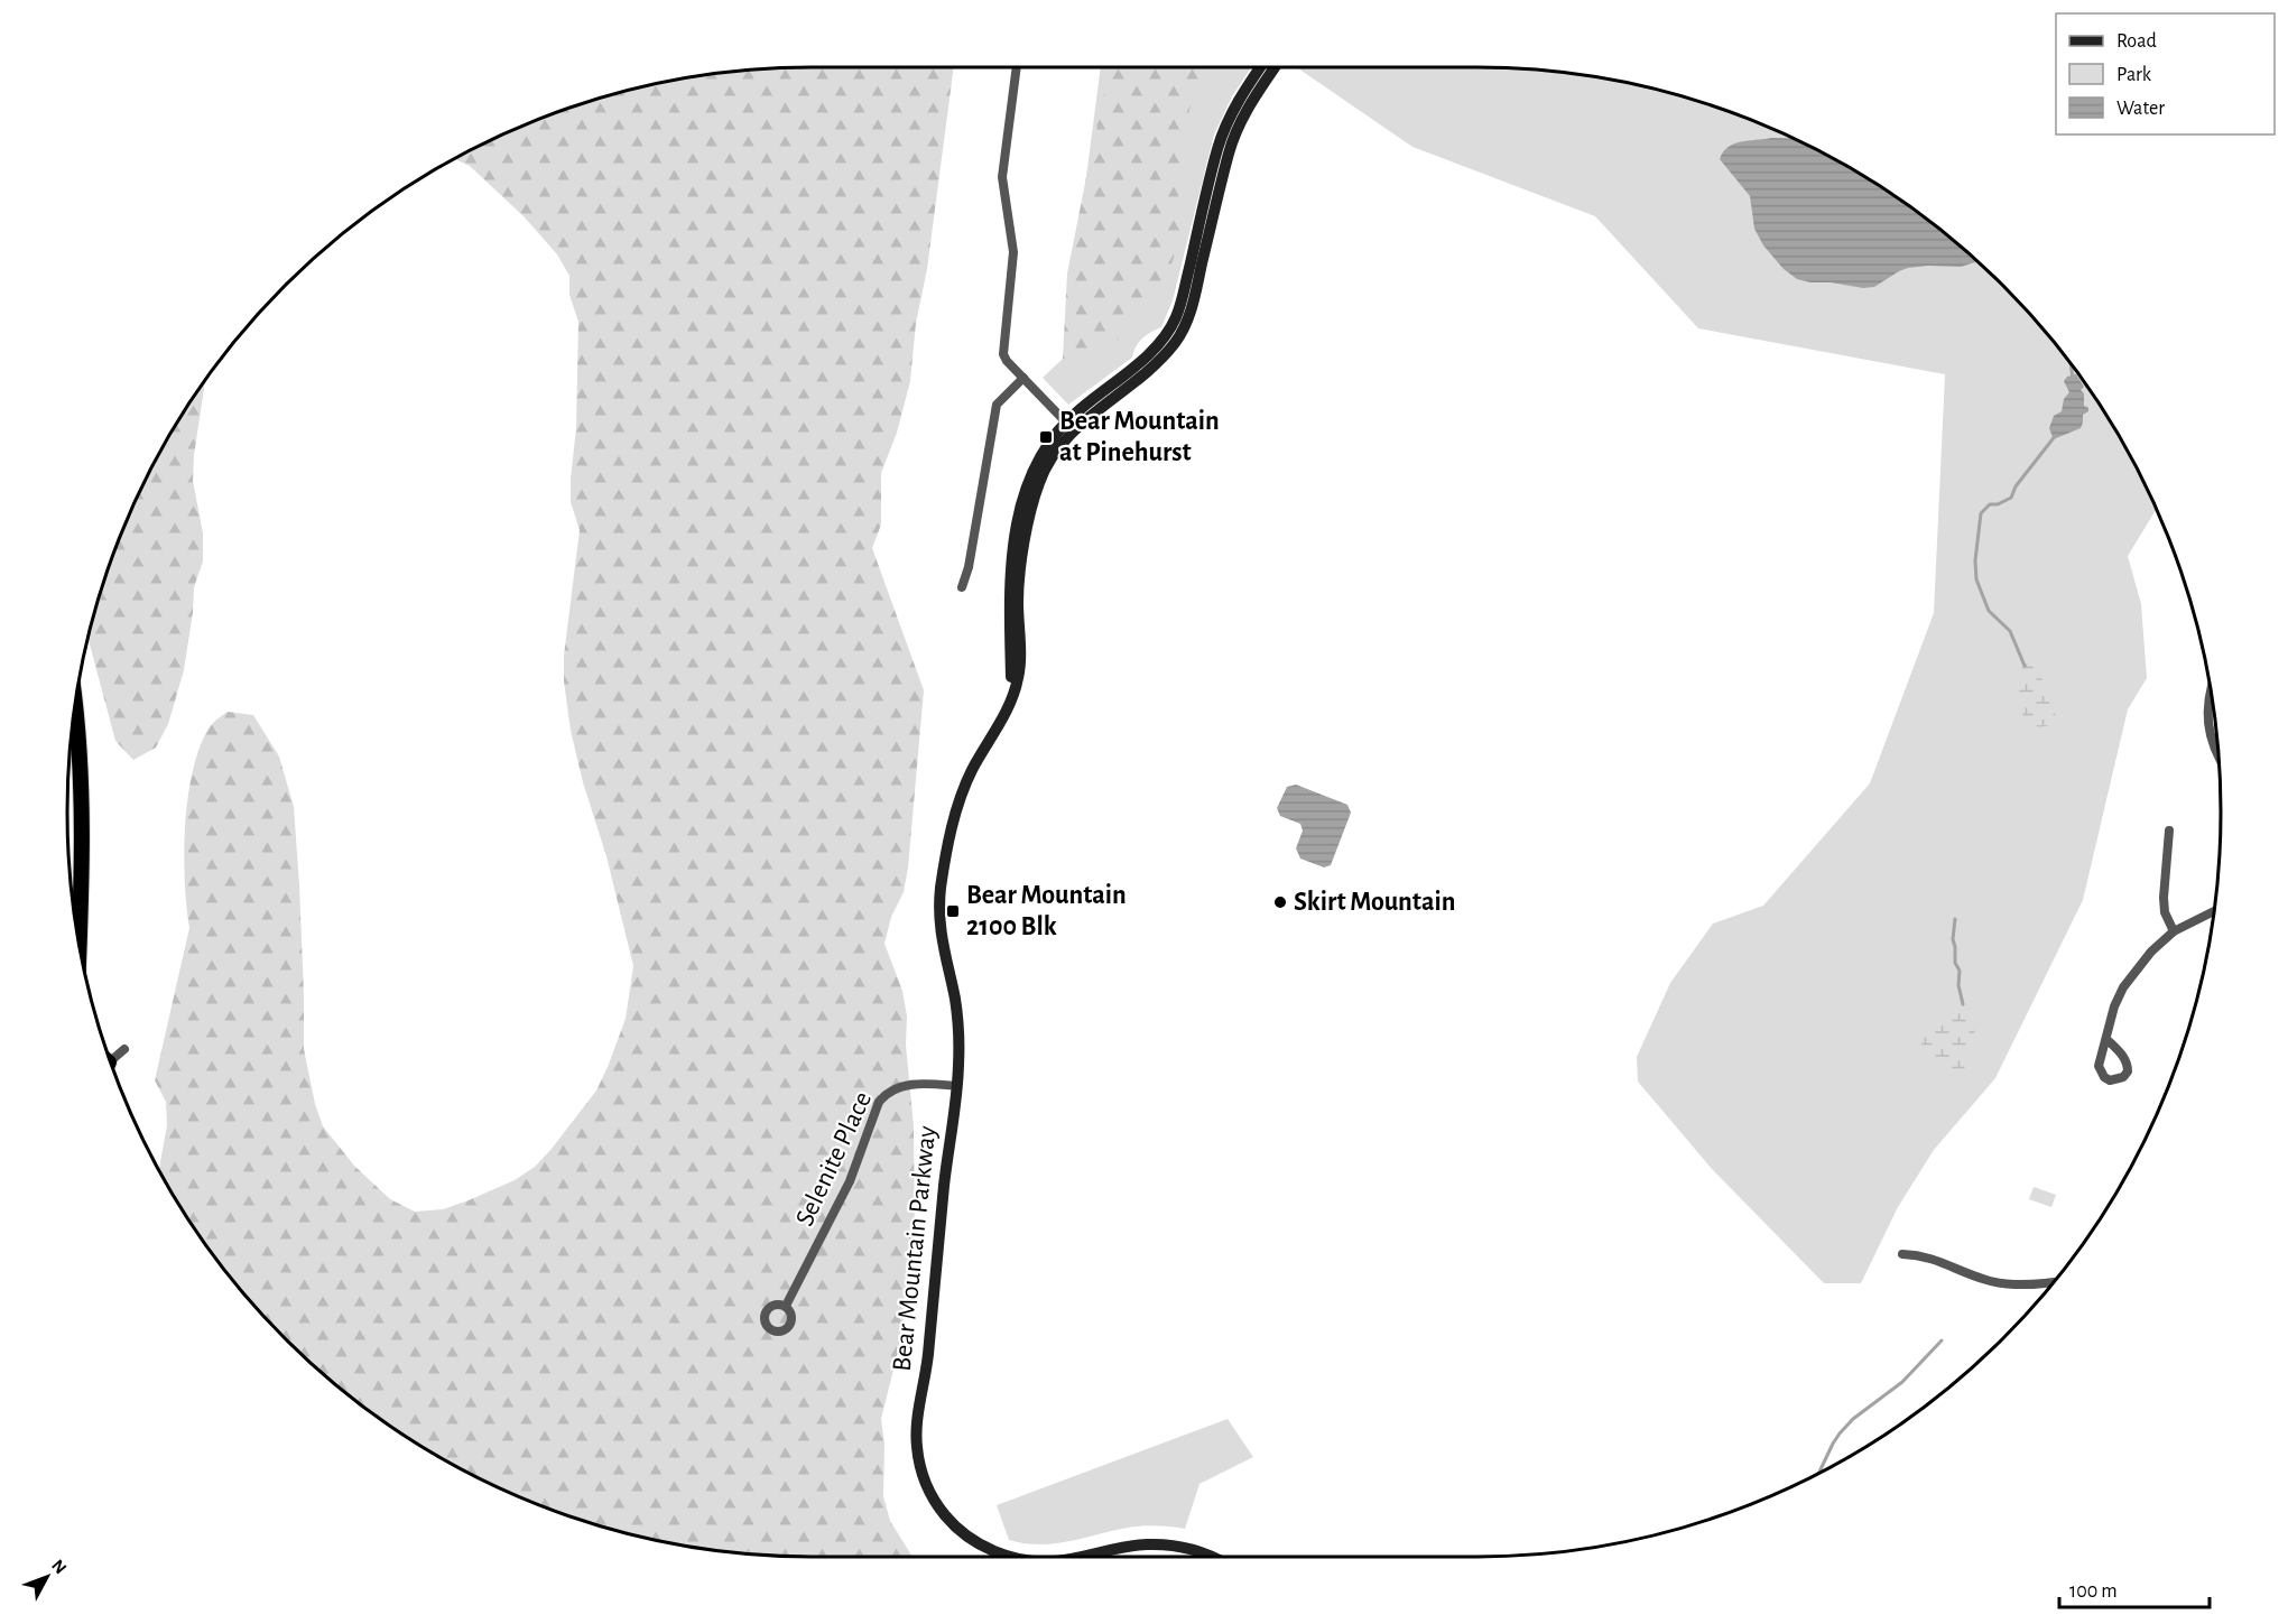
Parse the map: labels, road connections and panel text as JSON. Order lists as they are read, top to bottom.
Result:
{
  "streets": {
    "street": ["Selenite Place", "Bear Mountain Parkway"]
  },
  "crossings": [
    ["Selenite Place", "Bear Mountain Parkway"]
  ],
  "places": {
    "transit": ["Bear Mountain at Pinehurst", "Bear Mountain 2100 Blk"],
    "other": ["Skirt Mountain"]
  },
  "legend": ["Road", "Park", "Water"],
  "scale_bar": "100 m",
  "north": "top right"
}
